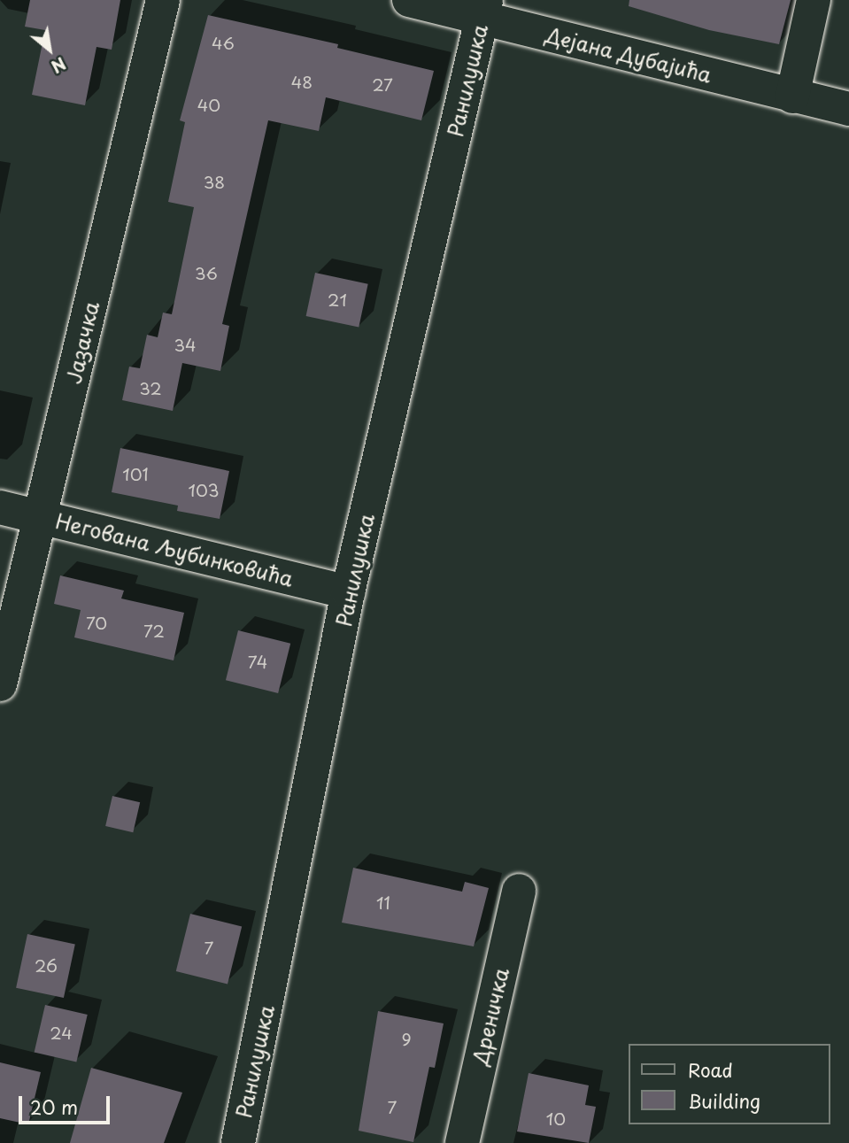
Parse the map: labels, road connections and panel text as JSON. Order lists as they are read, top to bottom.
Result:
{
  "streets": {
    "street": [
      "Дејана Дубајића",
      "Ранилушка",
      "Јазачка",
      "Негована Љубинковића",
      "Дреничка"
    ]
  },
  "crossings": [
    ["Дејана Дубајића", "Ранилушка"],
    ["Ранилушка", "Негована Љубинковића"],
    ["Јазачка", "Негована Љубинковића"]
  ],
  "house_numbers": [
    "46",
    "48",
    "27",
    "40",
    "38",
    "36",
    "21",
    "34",
    "32",
    "101",
    "103",
    "70",
    "72",
    "74",
    "11",
    "7",
    "26",
    "24",
    "9",
    "7",
    "10"
  ],
  "legend": ["Road", "Building"],
  "scale_bar": "20 m",
  "north": "bottom right"
}
